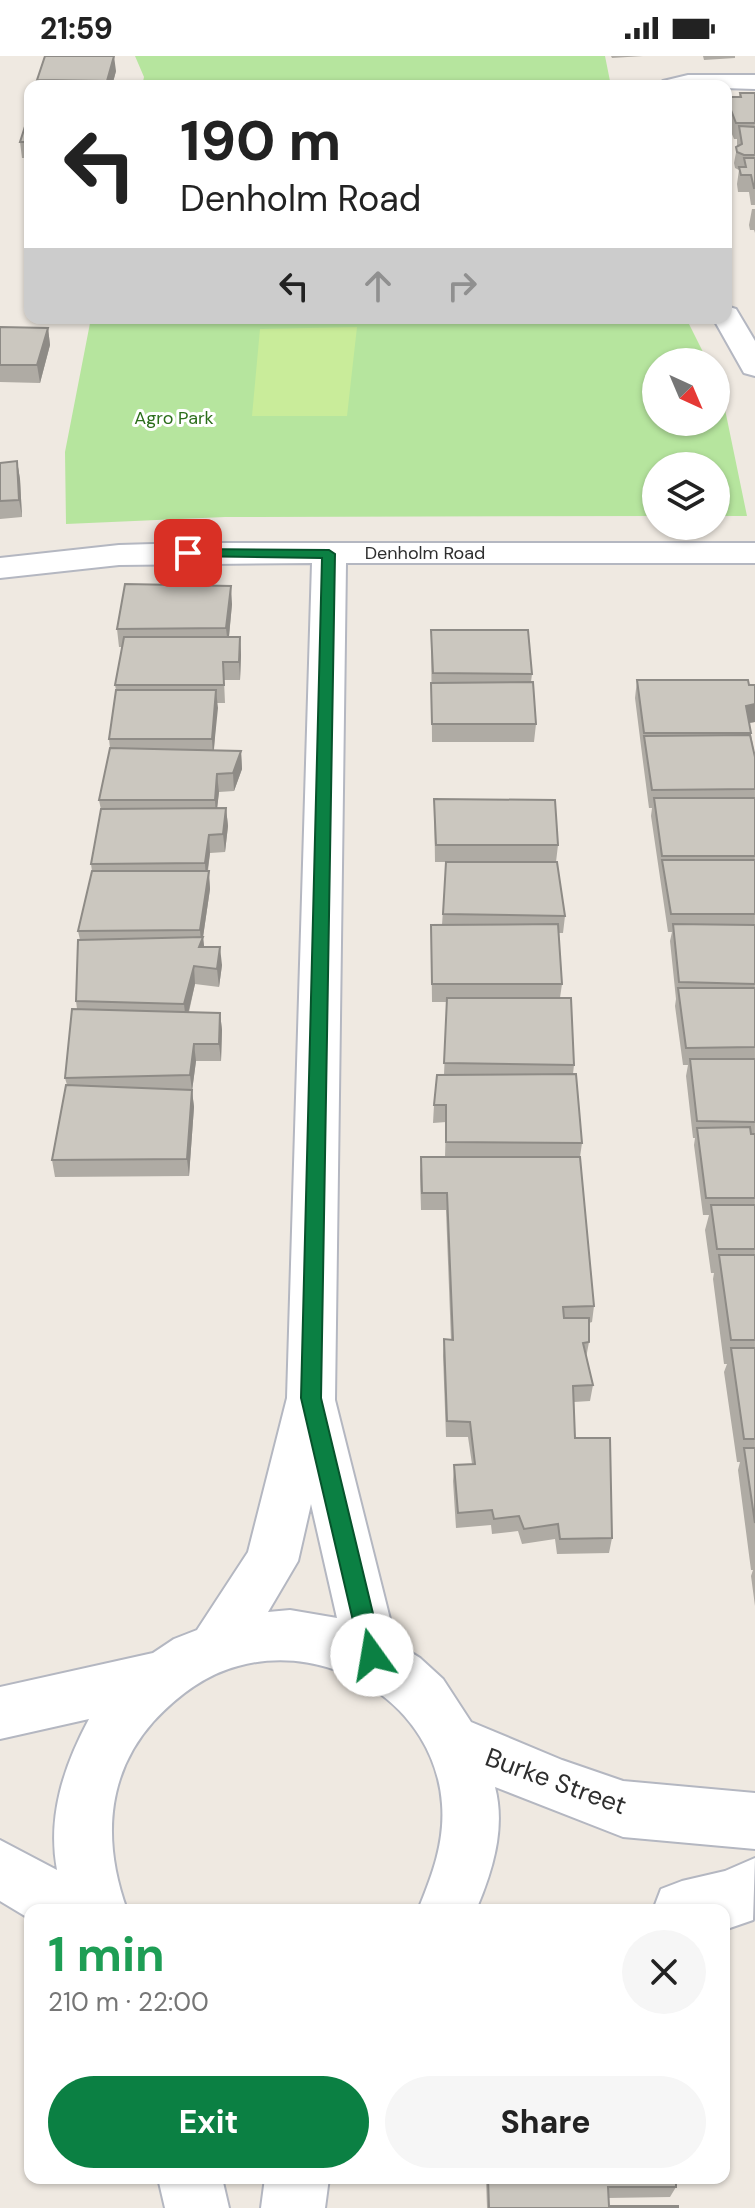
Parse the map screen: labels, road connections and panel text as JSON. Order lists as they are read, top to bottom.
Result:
{
  "streets": {
    "street": ["Denholm Road", "Burke Street"]
  },
  "parks": ["Agro Park"],
  "north": "bottom right",
  "page": {
    "status": "21:59",
    "turn": ["190 m", "Denholm Road"],
    "heading": ["1 min", "210 m · 22:00"],
    "buttons": ["Exit", "Share"]
  }
}
